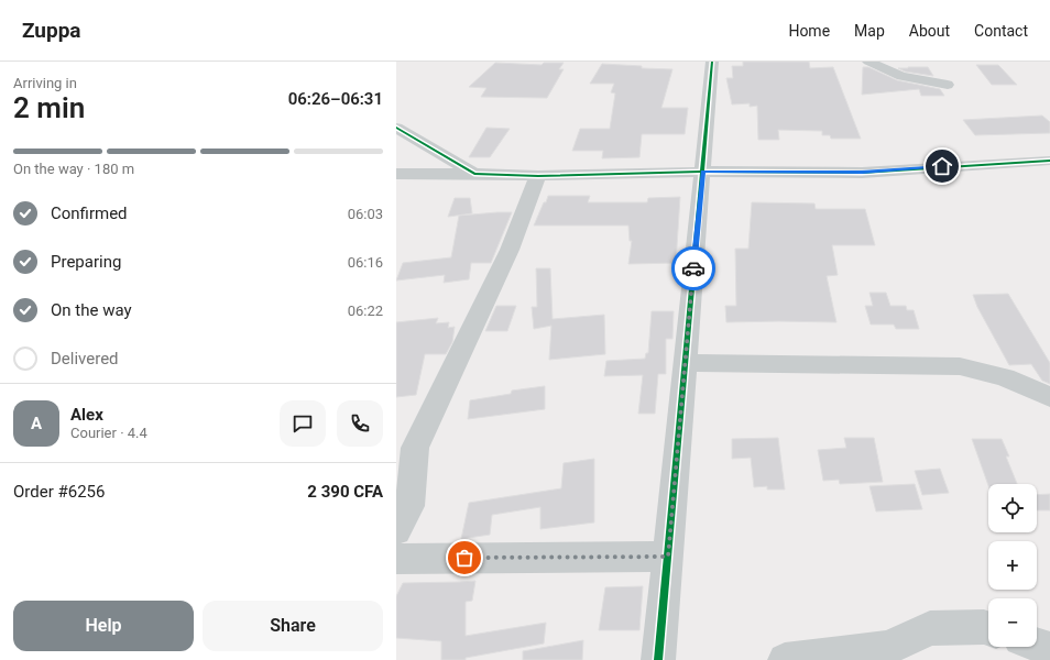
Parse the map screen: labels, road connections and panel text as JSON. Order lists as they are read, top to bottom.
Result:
{
  "page": {
    "header": "Zuppa",
    "nav": [
      "Home",
      "Map",
      "About",
      "Contact"
    ],
    "heading": ["2 min", "Arriving in", "06:26–06:31"],
    "panel": [
      "Alex",
      "Courier · 4.4",
      "Order #6256",
      "2 390 CFA"
    ],
    "bar": "On the way · 180 m",
    "list": [
      ["Confirmed", "06:03"],
      ["Preparing", "06:16"],
      ["On the way", "06:22"],
      "Delivered"
    ],
    "round": "A",
    "map_buttons": ["+", "−"],
    "buttons": ["Help", "Share"]
  }
}
